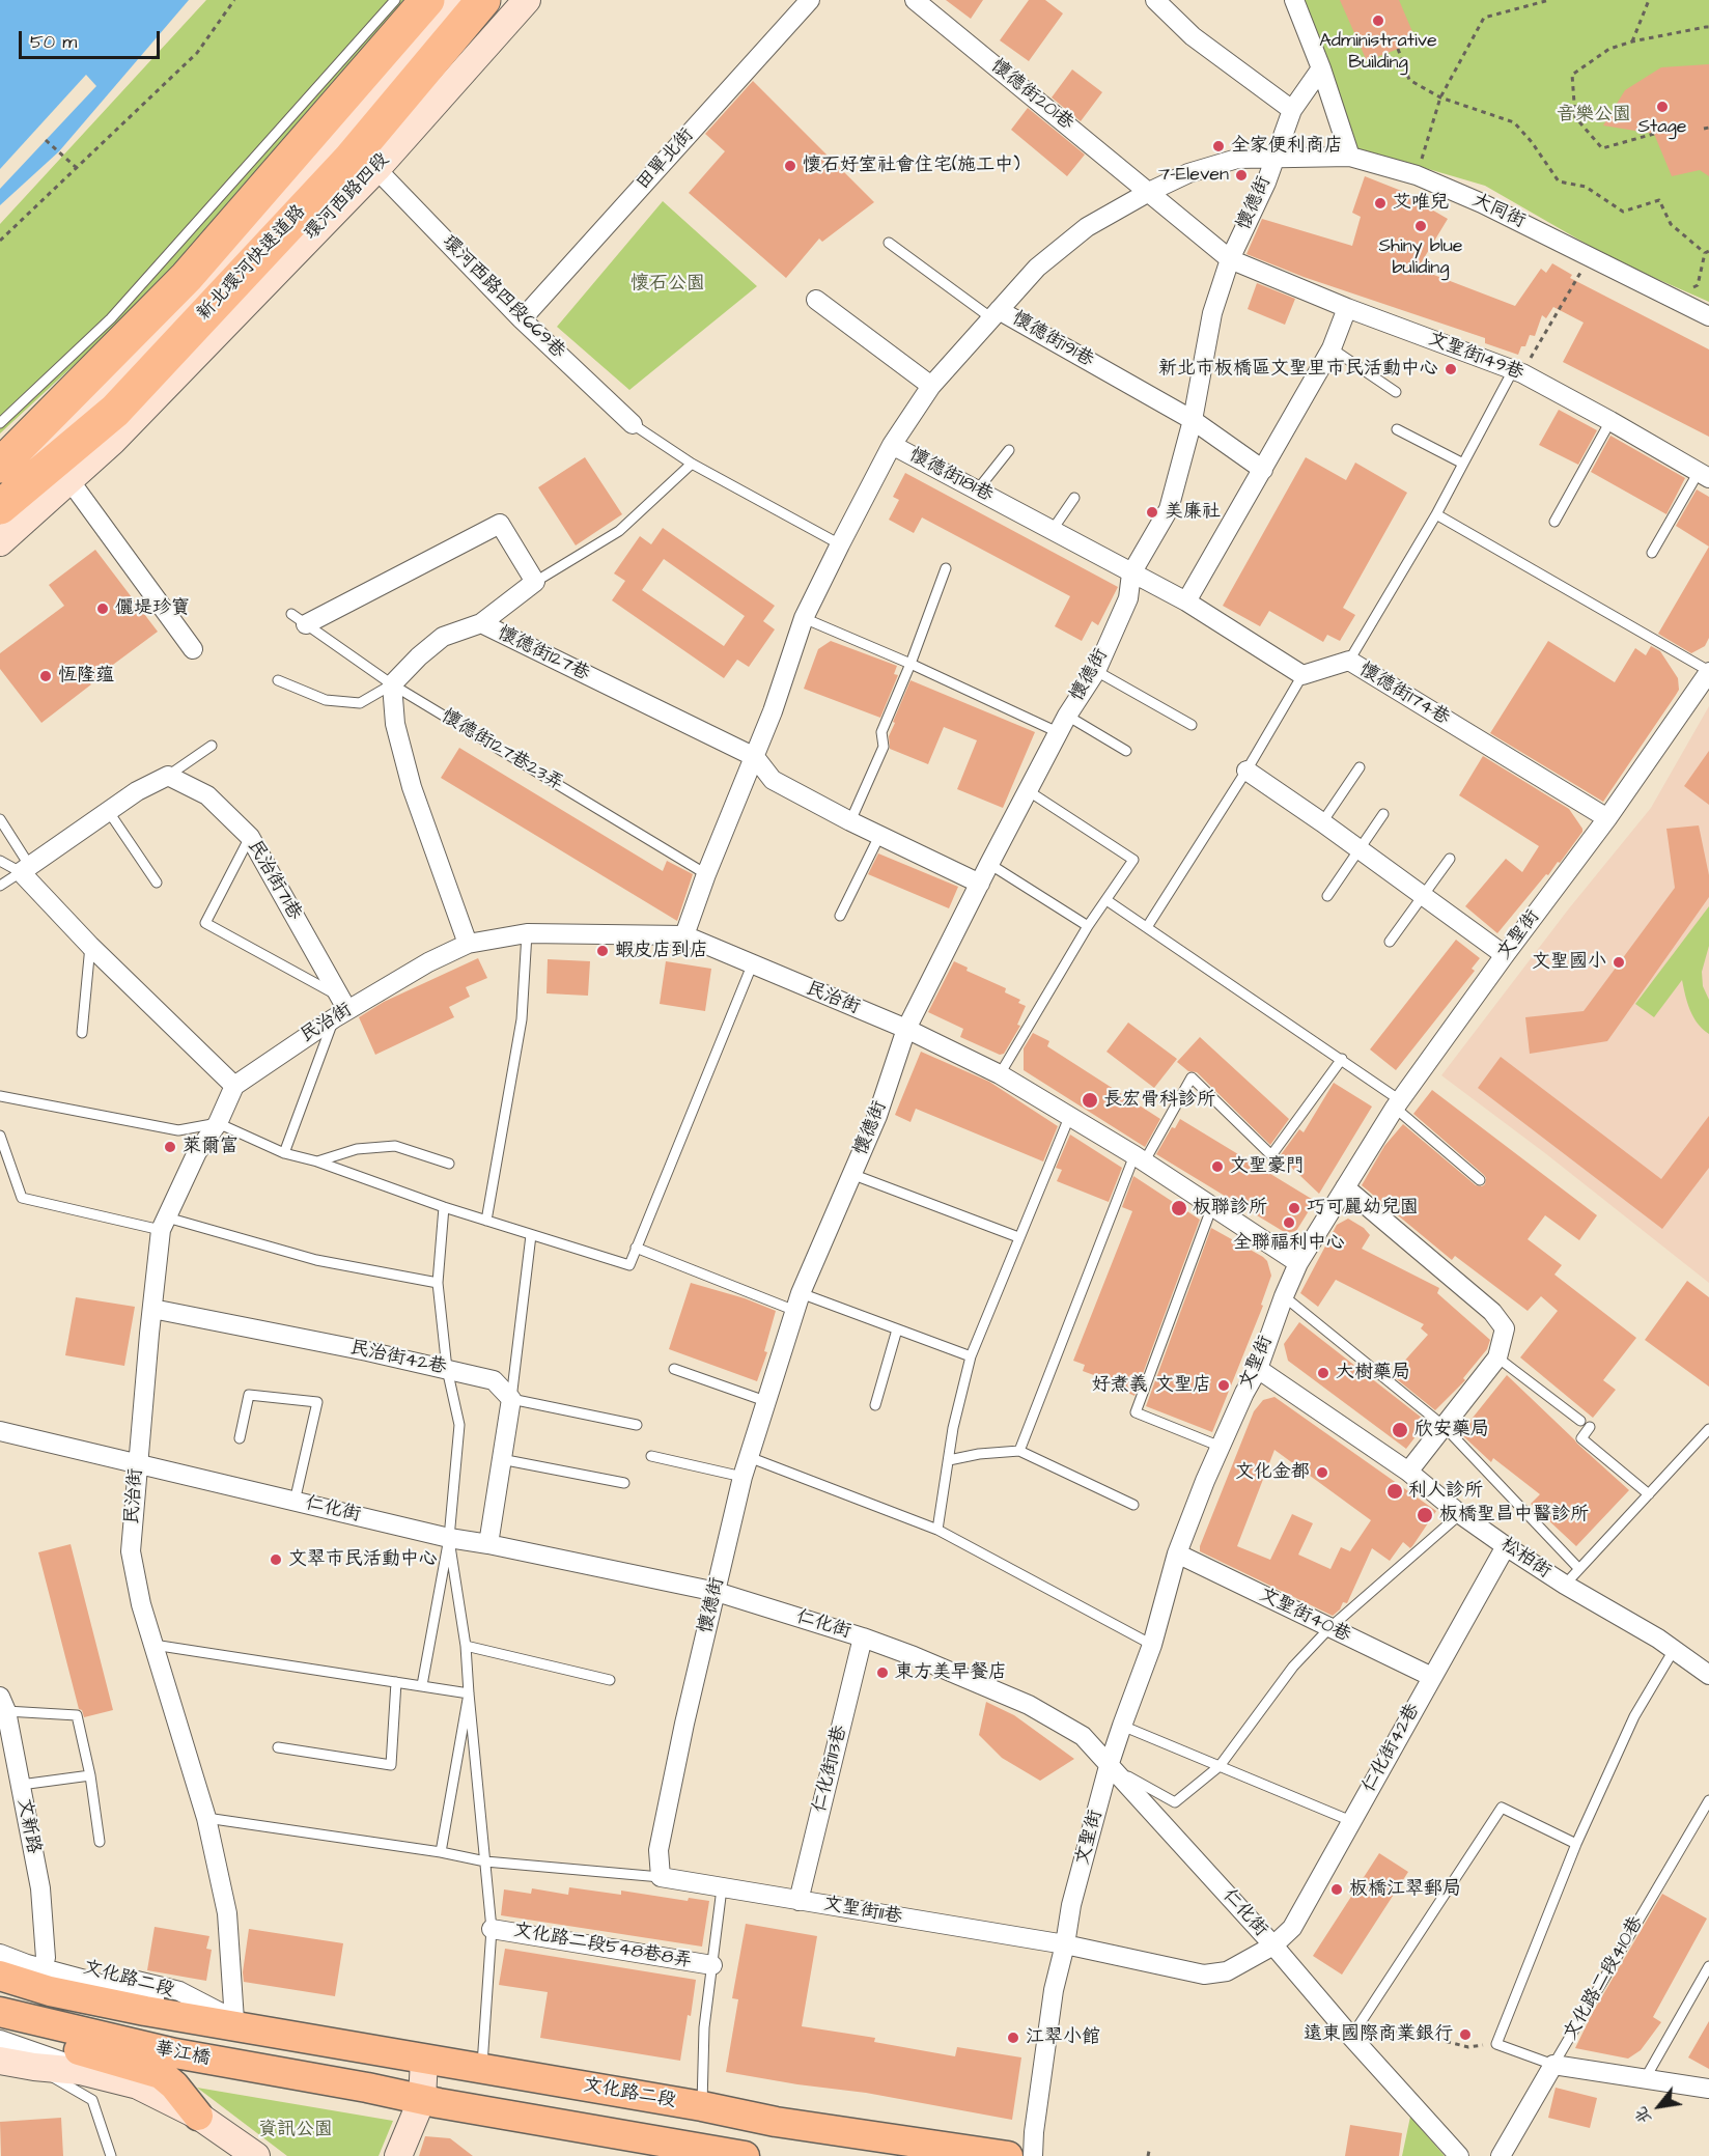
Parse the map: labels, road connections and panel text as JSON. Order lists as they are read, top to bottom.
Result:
{
  "streets": {
    "highway": ["新北環河快速道路"],
    "main road": ["環河西路四段", "文化路二段", "華江橋"],
    "street": [
      "懷德街201巷",
      "田單北街",
      "懷德街",
      "大同街",
      "環河西路四段669巷",
      "懷德街191巷",
      "文聖街149巷",
      "懷德街181巷",
      "懷德街127巷",
      "懷德街174巷",
      "民治街71巷",
      "文聖街",
      "民治街",
      "民治街42巷",
      "仁化街",
      "松柏街",
      "文聖街40巷",
      "仁化街42巷",
      "仁化街113巷",
      "文新路",
      "文聖街11巷",
      "文化路二段548巷8弄",
      "文化路二段410巷"
    ],
    "lane": ["懷德街127巷23弄"]
  },
  "crossings": [
    ["懷德街201巷", "懷德街"],
    ["懷德街201巷", "大同街"],
    ["懷德街201巷", "文聖街149巷"],
    ["懷德街201巷", "懷德街181巷"],
    ["田單北街", "環河西路四段669巷"],
    ["環河西路四段", "環河西路四段669巷"],
    ["懷德街", "大同街"],
    ["懷德街", "懷德街191巷"],
    ["懷德街", "文聖街149巷"],
    ["懷德街", "懷德街181巷"],
    ["懷德街", "懷德街127巷"],
    ["懷德街", "民治街"],
    ["懷德街", "仁化街"],
    ["懷德街", "文聖街11巷"],
    ["大同街", "懷德街181巷"],
    ["懷德街191巷", "懷德街181巷"],
    ["懷德街174巷", "文聖街"],
    ["民治街71巷", "民治街"],
    ["文聖街", "民治街"],
    ["文聖街", "仁化街"],
    ["文聖街", "松柏街"],
    ["文聖街", "文聖街40巷"],
    ["文聖街", "文聖街11巷"],
    ["民治街", "民治街42巷"],
    ["民治街", "仁化街"],
    ["民治街", "文化路二段"],
    ["仁化街", "仁化街42巷"],
    ["仁化街", "仁化街113巷"],
    ["仁化街", "文聖街11巷"],
    ["松柏街", "仁化街42巷"],
    ["文聖街40巷", "仁化街42巷"],
    ["仁化街42巷", "文聖街11巷"],
    ["仁化街113巷", "文聖街11巷"],
    ["文新路", "文化路二段"]
  ],
  "parks": ["音樂公園", "懷石公園", "資訊公園"],
  "places": [
    "Administrative Building",
    "Stage",
    "全家便利商店",
    "懷石好室社會住宅(施工中)",
    "7-Eleven",
    "艾唯兒",
    "Shiny blue buliding",
    "新北市板橋區文聖里市民活動中心",
    "美廉社",
    "儷堤珍寶",
    "恆隆蕴",
    "蝦皮店到店",
    "文聖國小",
    "長宏骨科診所",
    "萊爾富",
    "文聖豪門",
    "板聯診所",
    "巧可麗幼兒園",
    "全聯福利中心",
    "大樹藥局",
    "好煮義 文聖店",
    "欣安藥局",
    "文化金都",
    "利人診所",
    "板橋聖昌中醫診所",
    "文翠市民活動中心",
    "東方美早餐店",
    "板橋江翠郵局",
    "遠東國際商業銀行",
    "江翠小館"
  ],
  "scale_bar": "50 m",
  "north": "bottom left"
}
